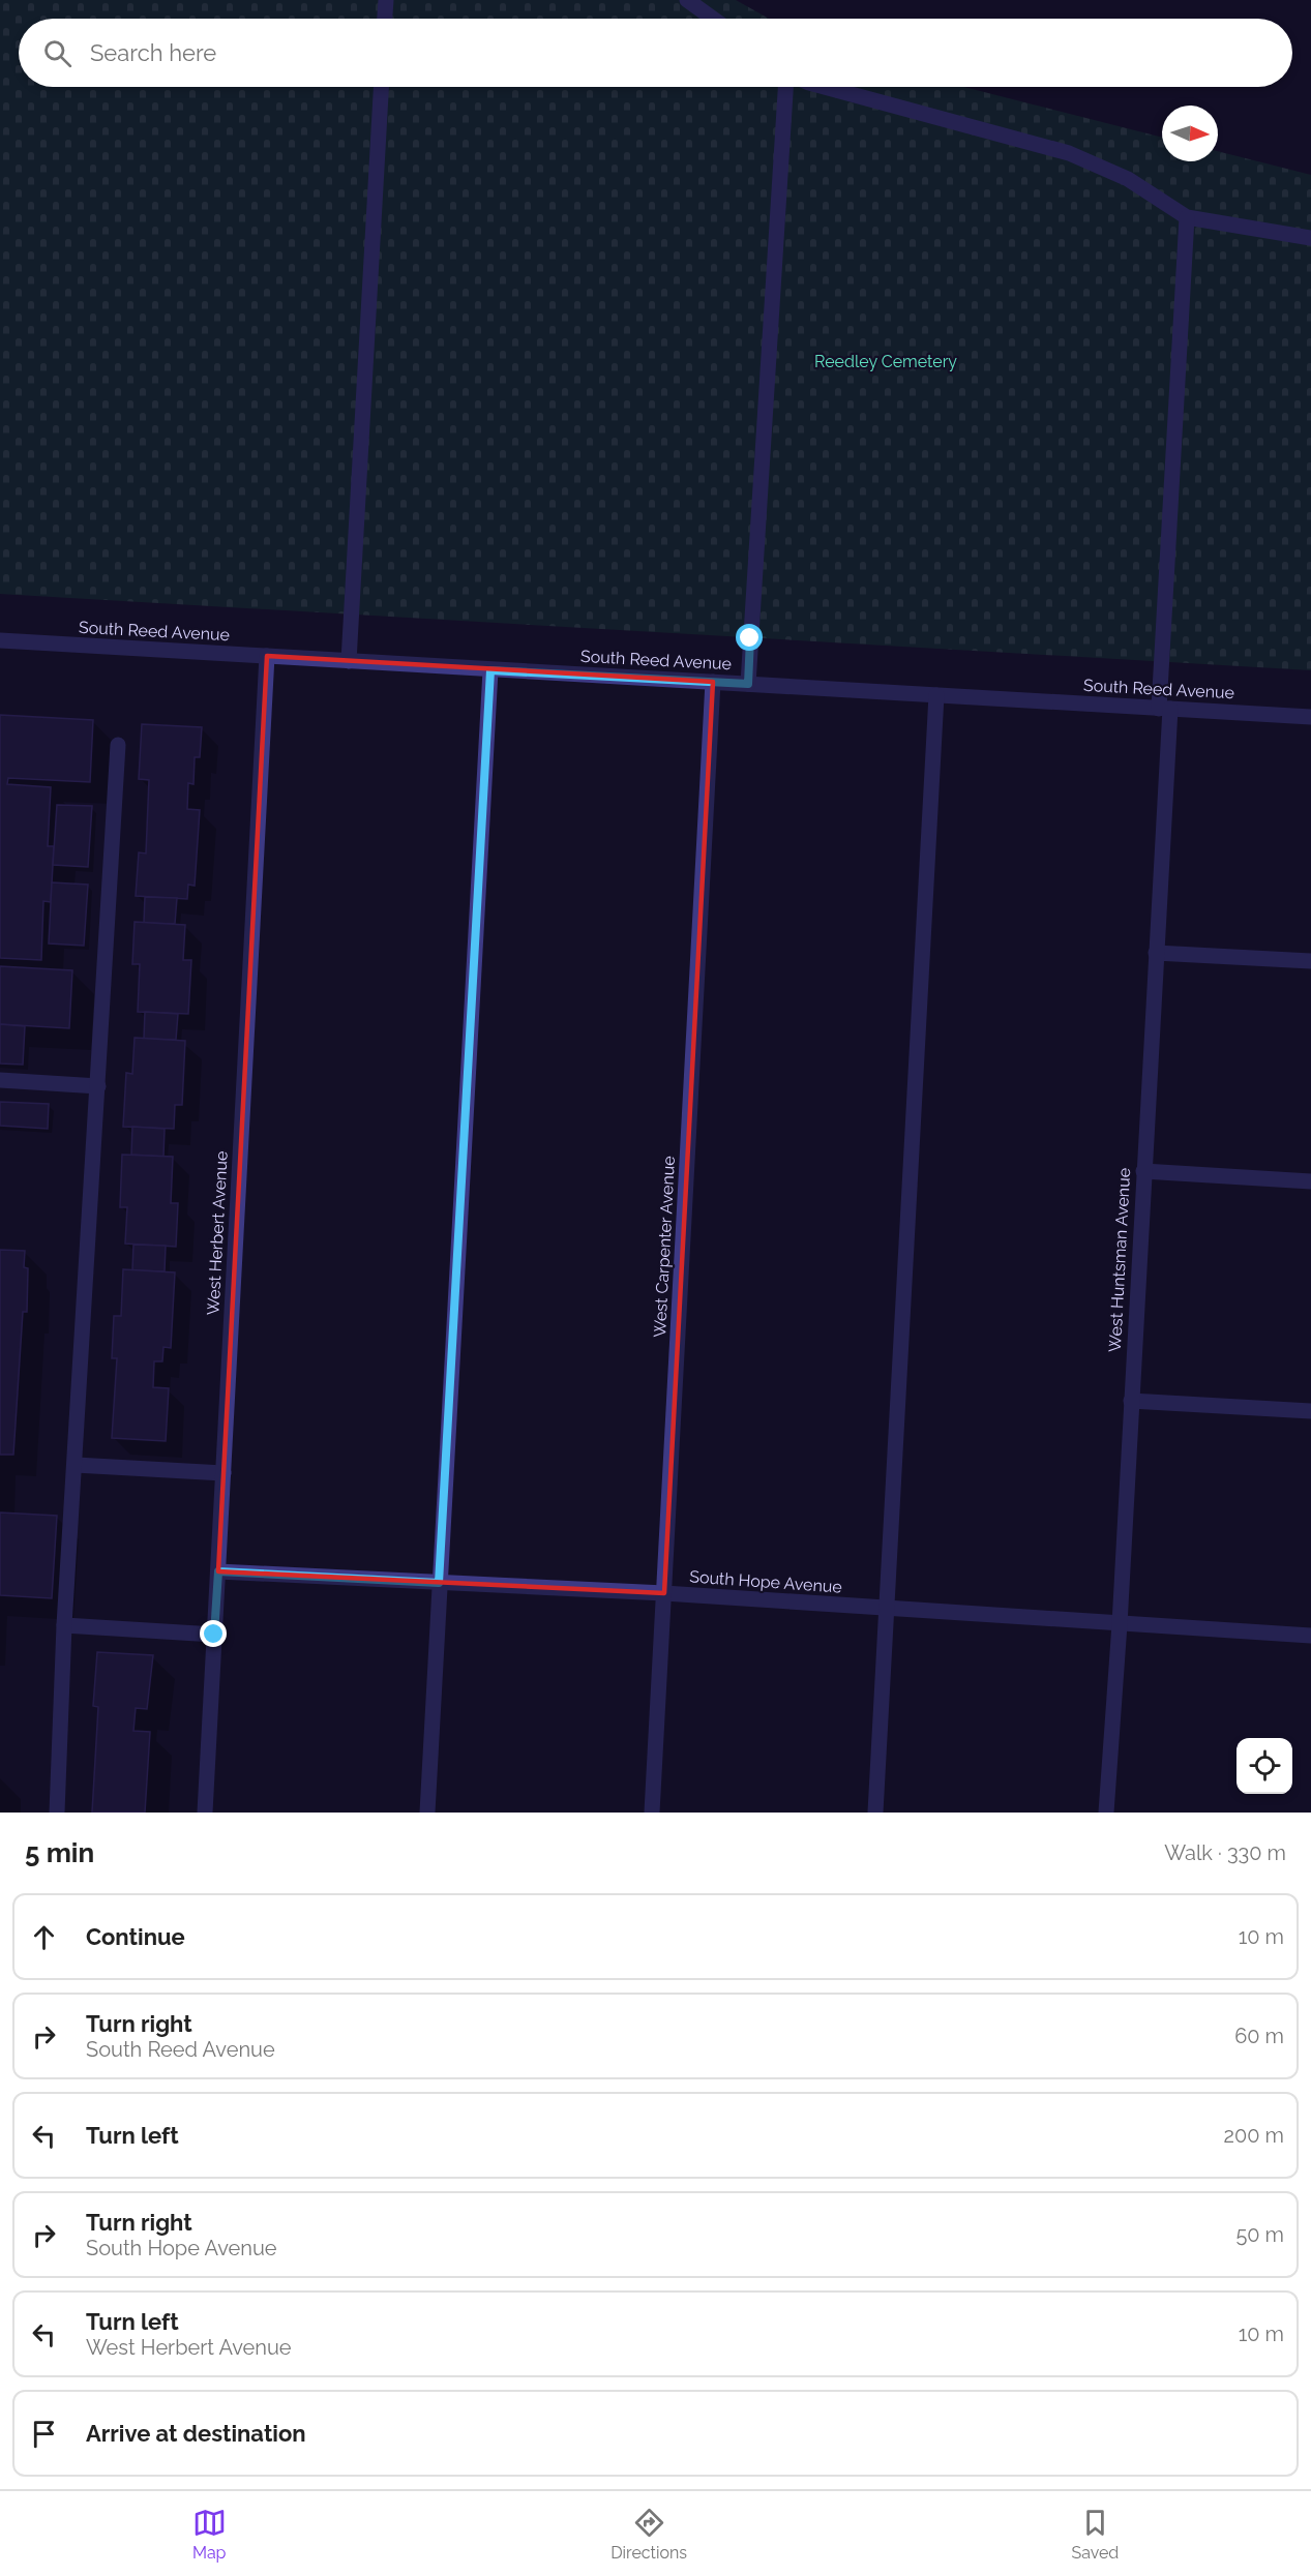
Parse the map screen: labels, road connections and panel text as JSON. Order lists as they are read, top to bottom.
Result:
{
  "streets": {
    "street": [
      "South Reed Avenue",
      "West Herbert Avenue",
      "West Carpenter Avenue",
      "West Huntsman Avenue",
      "South Hope Avenue"
    ]
  },
  "crossings": [
    ["South Reed Avenue", "West Herbert Avenue"],
    ["South Reed Avenue", "West Carpenter Avenue"],
    ["South Reed Avenue", "West Huntsman Avenue"],
    ["West Herbert Avenue", "South Hope Avenue"],
    ["West Carpenter Avenue", "South Hope Avenue"],
    ["West Huntsman Avenue", "South Hope Avenue"]
  ],
  "parks": ["Reedley Cemetery"],
  "north": "right",
  "page": {
    "search": "Search here",
    "heading": ["5 min", "Walk · 330 m"],
    "list": [
      ["Continue", "10 m"],
      ["Turn right", "South Reed Avenue", "60 m"],
      ["Turn left", "200 m"],
      ["Turn right", "South Hope Avenue", "50 m"],
      ["Turn left", "West Herbert Avenue", "10 m"],
      "Arrive at destination"
    ],
    "nav": ["Map", "Directions", "Saved"]
  }
}
